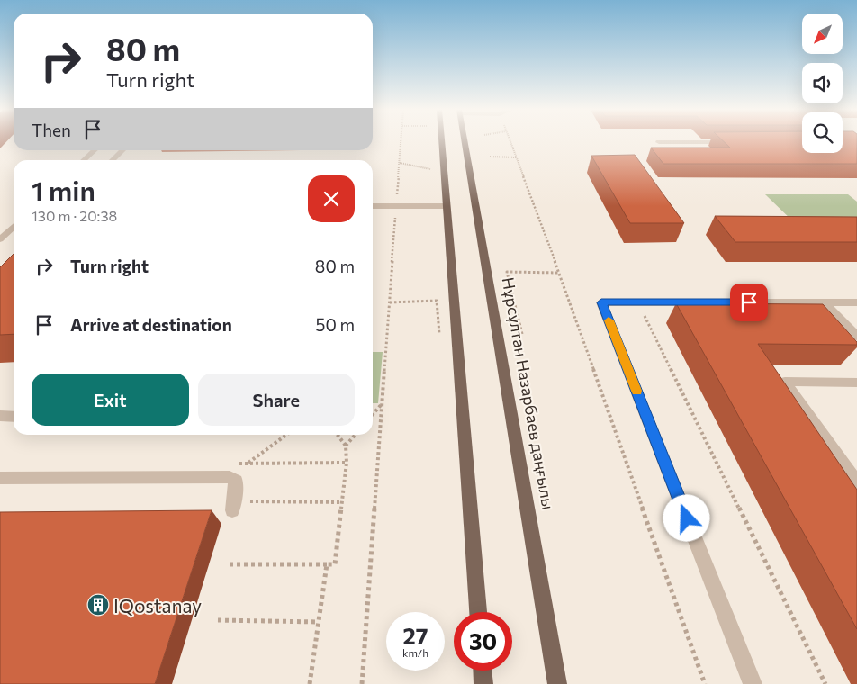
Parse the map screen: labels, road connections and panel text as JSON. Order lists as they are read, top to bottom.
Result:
{
  "streets": {
    "main road": ["Нұрсұлтан Назарбаев даңғылы"]
  },
  "places": {
    "building": ["IQostanay"]
  },
  "north": "bottom left",
  "page": {
    "turn": ["80 m", "Turn right"],
    "then": "Then",
    "heading": ["1 min", "130 m · 20:38"],
    "list": [
      {
        "name": "Turn right",
        "value": "80 m"
      },
      {
        "name": "Arrive at destination",
        "value": "50 m"
      }
    ],
    "buttons": ["Exit", "Share"],
    "speed": "27 km/h",
    "limit": "30"
  }
}
